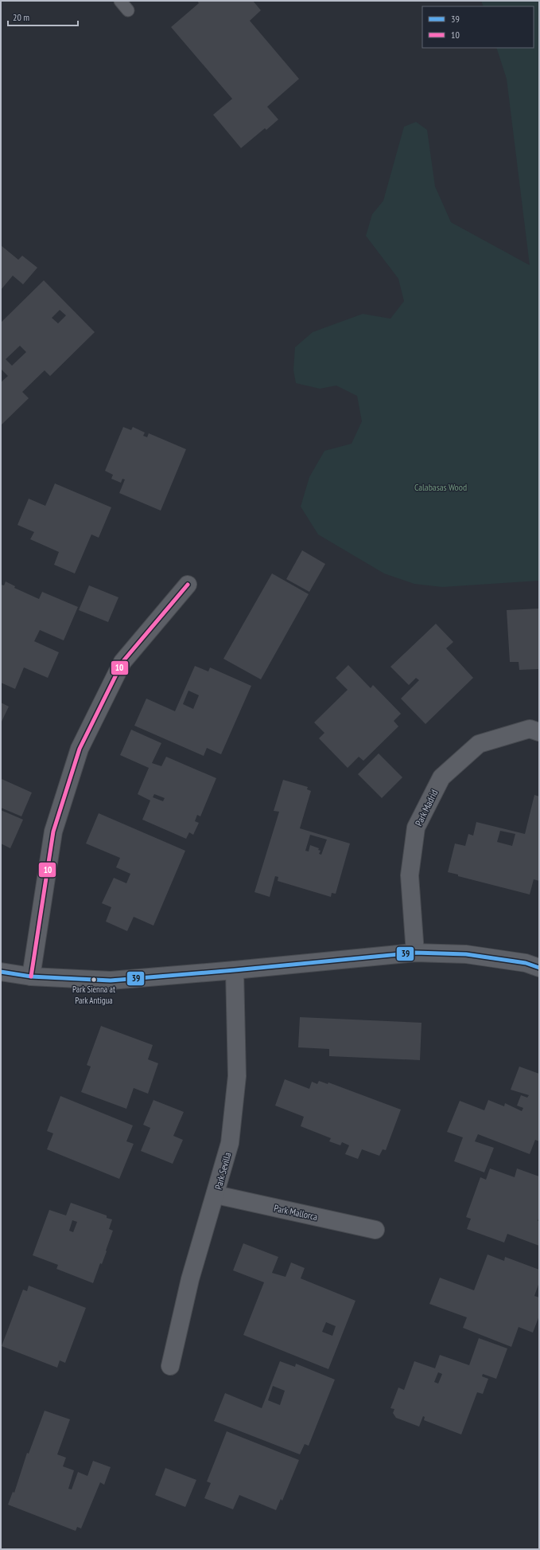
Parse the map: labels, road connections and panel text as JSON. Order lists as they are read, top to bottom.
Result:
{
  "streets": {
    "street": ["Park Madrid", "Park Sevilla", "Park Mallorca"]
  },
  "crossings": [
    ["Park Sevilla", "Park Mallorca"]
  ],
  "parks": ["Calabasas Wood"],
  "places": ["Park Sienna at Park Antigua"],
  "lines": ["transit line 10", "transit line 39"],
  "legend": ["39", "10"],
  "scale_bar": "20 m"
}
